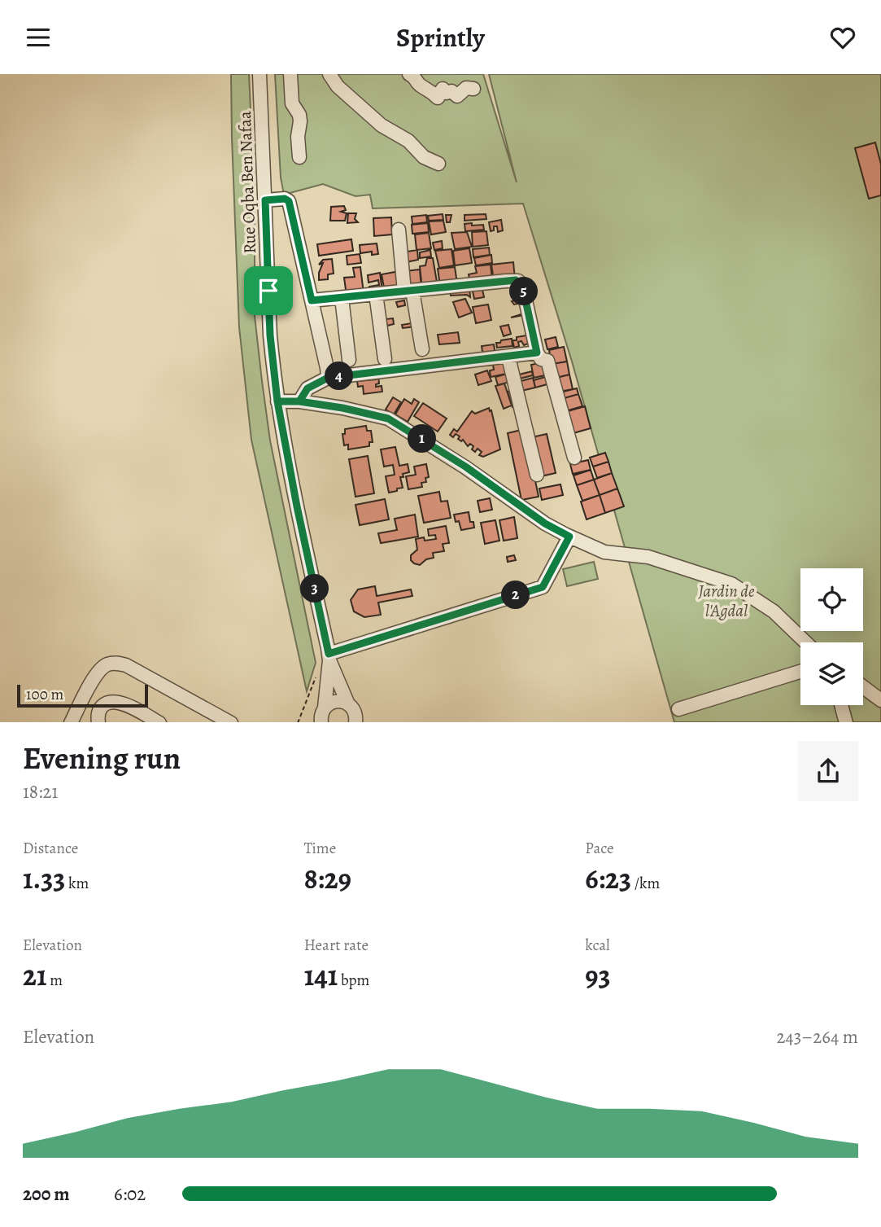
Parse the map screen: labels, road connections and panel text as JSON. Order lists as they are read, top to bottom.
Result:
{
  "streets": {
    "street": ["Rue Oqba Ben Nafaa"]
  },
  "parks": ["Jardin de l'Agdal"],
  "scale_bar": "100 m",
  "page": {
    "header": "Sprintly",
    "pins": [
      "5",
      "4",
      "1",
      "3",
      "2"
    ],
    "scale": "100 m",
    "heading": ["Evening run", "18:21"],
    "stats": [
      ["Distance", "1.33 km"],
      ["Time", "8:29"],
      ["Pace", "6:23 /km"],
      ["Elevation", "21 m"],
      ["Heart rate", "141 bpm"],
      ["kcal", "93"]
    ],
    "chart": ["Elevation", "243–264 m"],
    "list": [
      {
        "name": "200 m",
        "note": "6:02"
      }
    ]
  }
}
